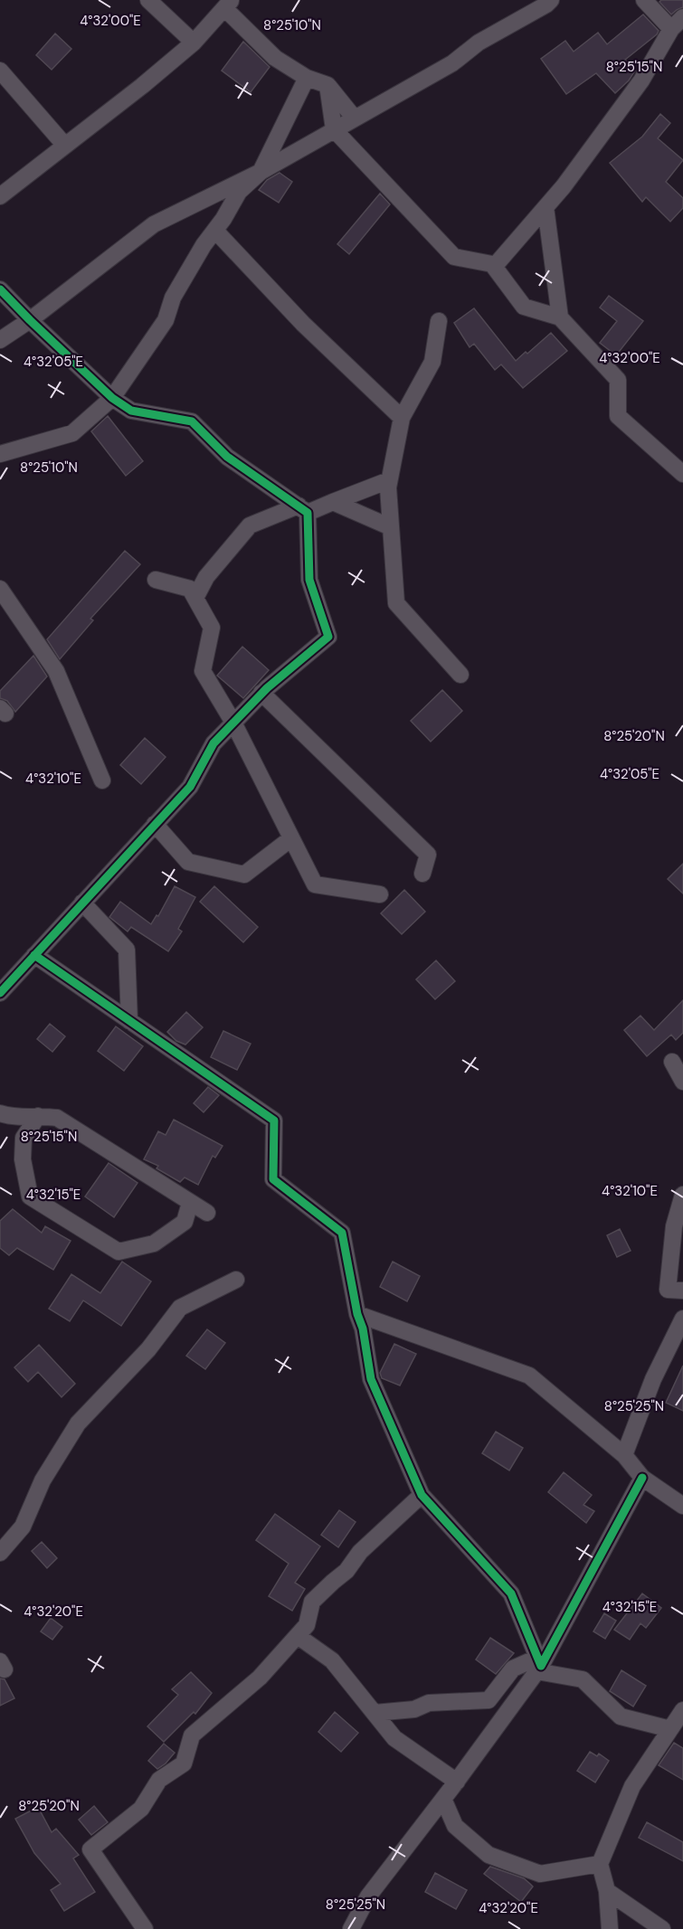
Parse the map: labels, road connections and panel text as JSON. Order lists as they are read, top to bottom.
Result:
{
  "coordinates": [
    "4°32'00\"E",
    "8°25'10\"N",
    "8°25'15\"N",
    "4°32'05\"E",
    "8°25'20\"N",
    "4°32'10\"E",
    "4°32'15\"E",
    "8°25'25\"N",
    "4°32'20\"E"
  ]
}
